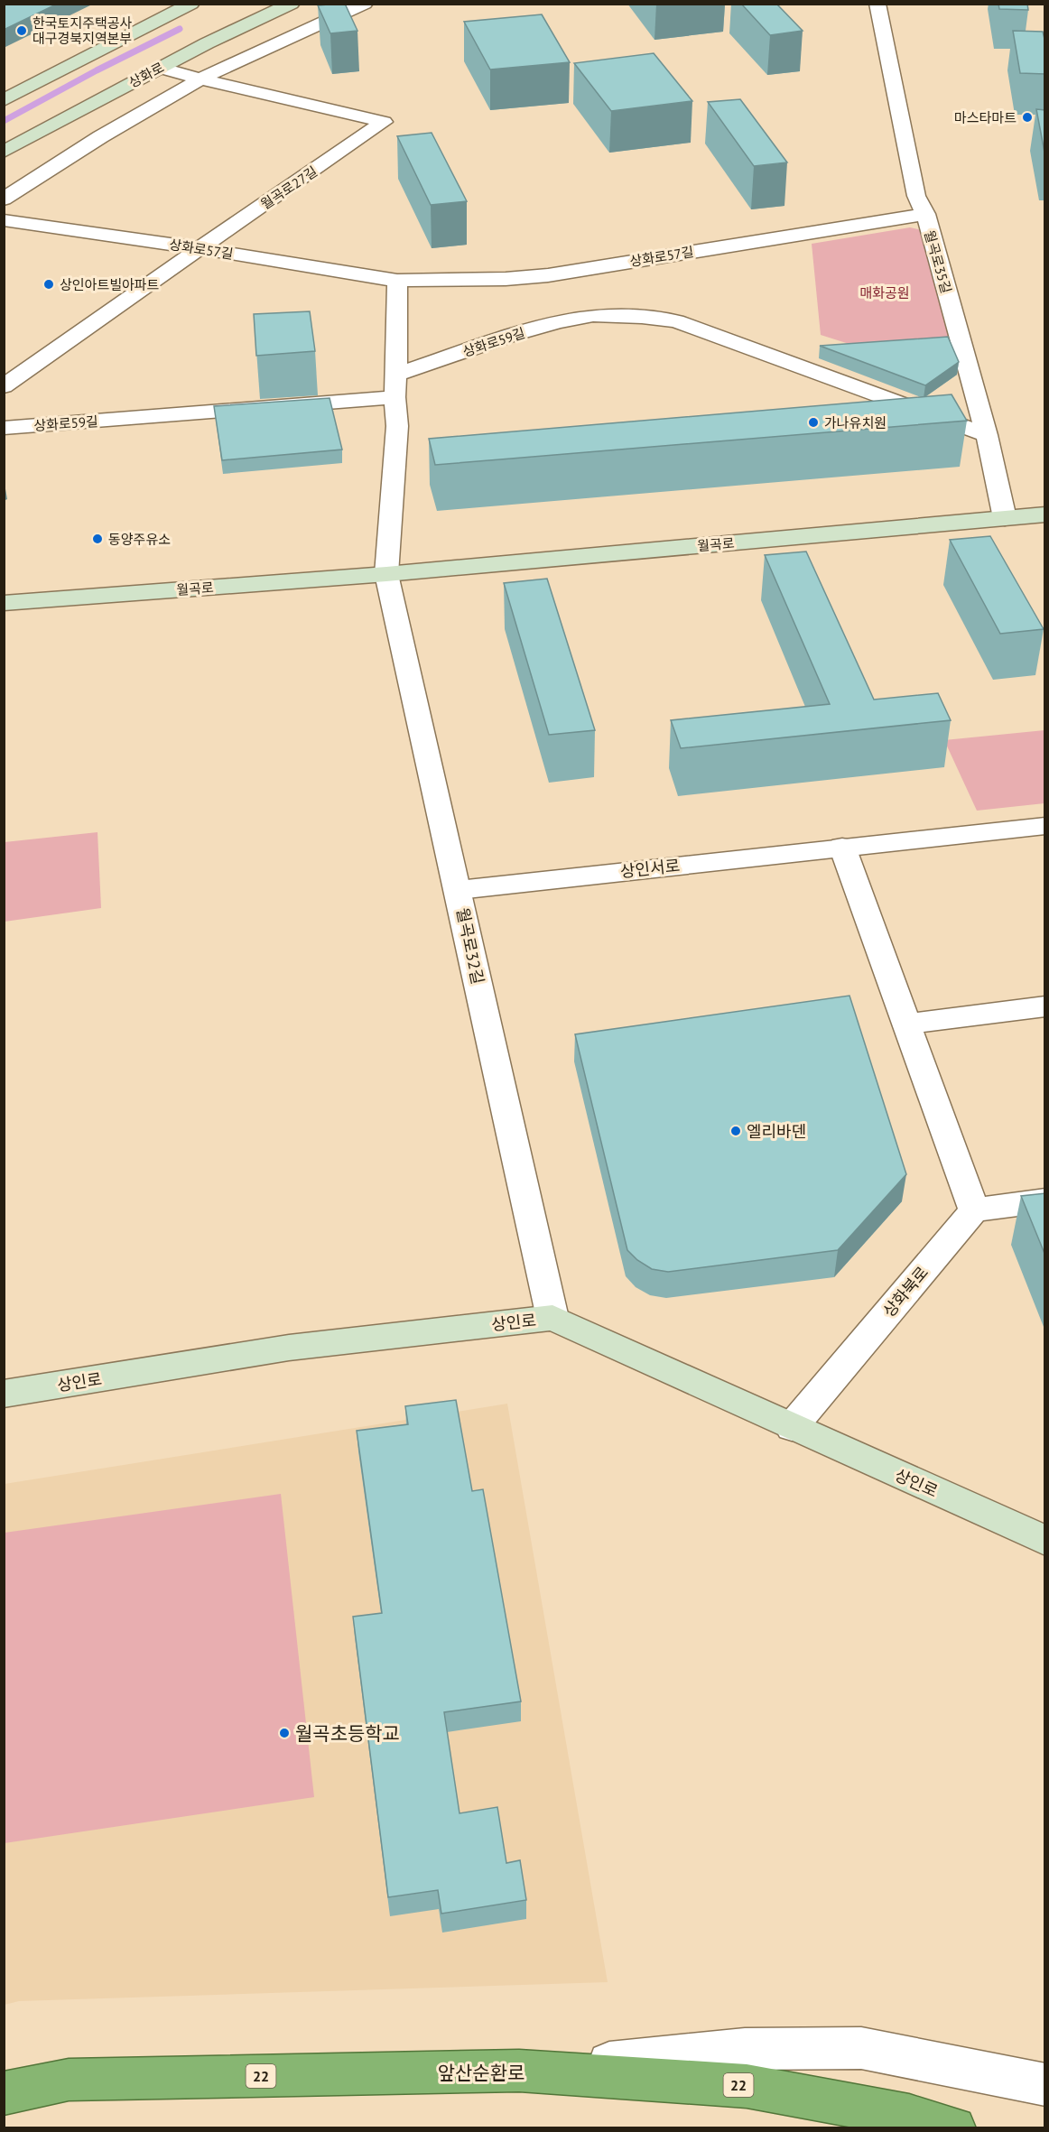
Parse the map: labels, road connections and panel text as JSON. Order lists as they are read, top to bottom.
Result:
{
  "streets": {
    "highway": ["앞산순환로", "22"],
    "main road": ["상화로", "월곡로", "상인로"],
    "street": [
      "월곡로27길",
      "상화로57길",
      "월곡로35길",
      "상화로59길",
      "상인서로",
      "월곡로32길",
      "상화북로"
    ]
  },
  "crossings": [
    ["상화로", "월곡로27길"],
    ["월곡로27길", "상화로57길"],
    ["상화로57길", "월곡로35길"],
    ["월곡로35길", "상화로59길"],
    ["월곡로35길", "월곡로"],
    ["월곡로", "월곡로32길"],
    ["상인서로", "월곡로32길"],
    ["월곡로32길", "상인로"],
    ["상화북로", "상인로"]
  ],
  "parks": ["매화공원"],
  "places": [
    "한국토지주택공사 대구경북지역본부",
    "마스타마트",
    "상인아트빌아파트",
    "가나유치원",
    "동양주유소",
    "엘리바덴",
    "월곡초등학교"
  ]
}
